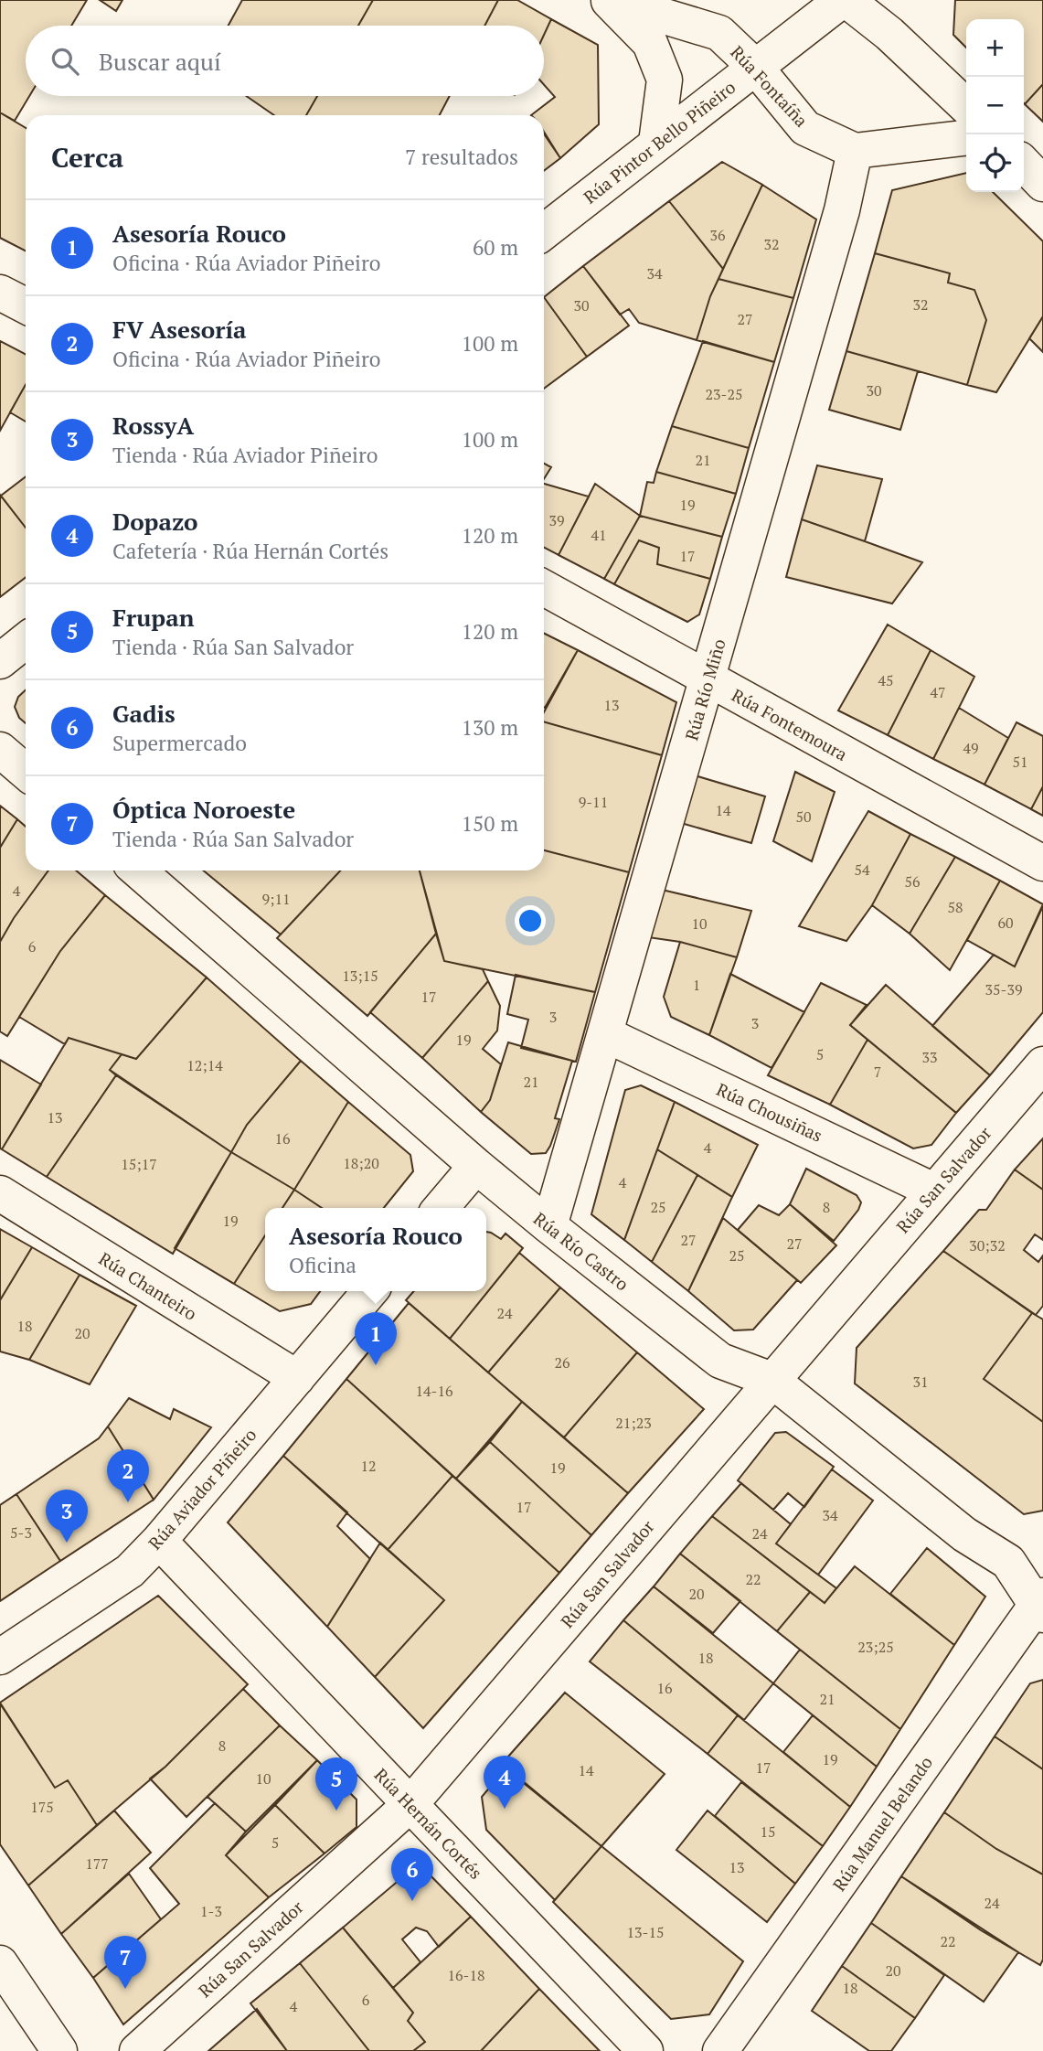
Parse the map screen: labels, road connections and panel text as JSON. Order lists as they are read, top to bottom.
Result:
{
  "streets": {
    "street": [
      "Rúa Fontaíña",
      "Rúa Pintor Bello Piñeiro",
      "Rúa Río Miño",
      "Rúa Fontemoura",
      "Rúa Chousiñas",
      "Rúa San Salvador",
      "Rúa Río Castro",
      "Rúa Chanteiro",
      "Rúa Aviador Piñeiro",
      "Rúa Hernán Cortés",
      "Rúa Manuel Belando"
    ]
  },
  "crossings": [
    ["Rúa Fontaíña", "Rúa Pintor Bello Piñeiro"],
    ["Rúa Fontaíña", "Rúa Río Miño"],
    ["Rúa Río Miño", "Rúa Fontemoura"],
    ["Rúa Río Miño", "Rúa Chousiñas"],
    ["Rúa Río Miño", "Rúa Río Castro"],
    ["Rúa Chousiñas", "Rúa San Salvador"],
    ["Rúa San Salvador", "Rúa Río Castro"],
    ["Rúa San Salvador", "Rúa Hernán Cortés"],
    ["Rúa Río Castro", "Rúa Manuel Belando"],
    ["Rúa Chanteiro", "Rúa Aviador Piñeiro"],
    ["Rúa Aviador Piñeiro", "Rúa Hernán Cortés"]
  ],
  "house_numbers": [
    "36",
    "32",
    "34",
    "32",
    "30",
    "27",
    "30",
    "23-25",
    "21",
    "19",
    "39",
    "41",
    "17",
    "45",
    "47",
    "13",
    "49",
    "51",
    "9-11",
    "14",
    "50",
    "54",
    "56",
    "4",
    "9;11",
    "58",
    "60",
    "10",
    "6",
    "13;15",
    "1",
    "35-39",
    "17",
    "3",
    "3",
    "19",
    "5",
    "33",
    "12;14",
    "7",
    "21",
    "13",
    "16",
    "4",
    "18;20",
    "15;17",
    "4",
    "25",
    "8",
    "19",
    "27",
    "27",
    "30;32",
    "25",
    "24",
    "18",
    "20",
    "26",
    "31",
    "14-16",
    "21;23",
    "12",
    "19",
    "17",
    "34",
    "5-3",
    "24",
    "22",
    "20",
    "23;25",
    "18",
    "16",
    "21",
    "8",
    "19",
    "17",
    "14",
    "10",
    "175",
    "15",
    "5",
    "177",
    "13",
    "24",
    "1-3",
    "13-15",
    "22",
    "20",
    "16-18",
    "18",
    "6",
    "4"
  ],
  "page": {
    "map_buttons": ["+", "−"],
    "search": "Buscar aquí",
    "heading": ["Cerca", "7 resultados"],
    "list": [
      {
        "mark": "1",
        "name": "Asesoría Rouco",
        "note": "Oficina · Rúa Aviador Piñeiro",
        "value": "60 m"
      },
      {
        "mark": "2",
        "name": "FV Asesoría",
        "note": "Oficina · Rúa Aviador Piñeiro",
        "value": "100 m"
      },
      {
        "mark": "3",
        "name": "RossyA",
        "note": "Tienda · Rúa Aviador Piñeiro",
        "value": "100 m"
      },
      {
        "mark": "4",
        "name": "Dopazo",
        "note": "Cafetería · Rúa Hernán Cortés",
        "value": "120 m"
      },
      {
        "mark": "5",
        "name": "Frupan",
        "note": "Tienda · Rúa San Salvador",
        "value": "120 m"
      },
      {
        "mark": "6",
        "name": "Gadis",
        "note": "Supermercado",
        "value": "130 m"
      },
      {
        "mark": "7",
        "name": "Óptica Noroeste",
        "note": "Tienda · Rúa San Salvador",
        "value": "150 m"
      }
    ],
    "popup": ["Asesoría Rouco", "Oficina"],
    "pins": [
      "1",
      "2",
      "3",
      "4",
      "5",
      "6",
      "7"
    ]
  }
}
